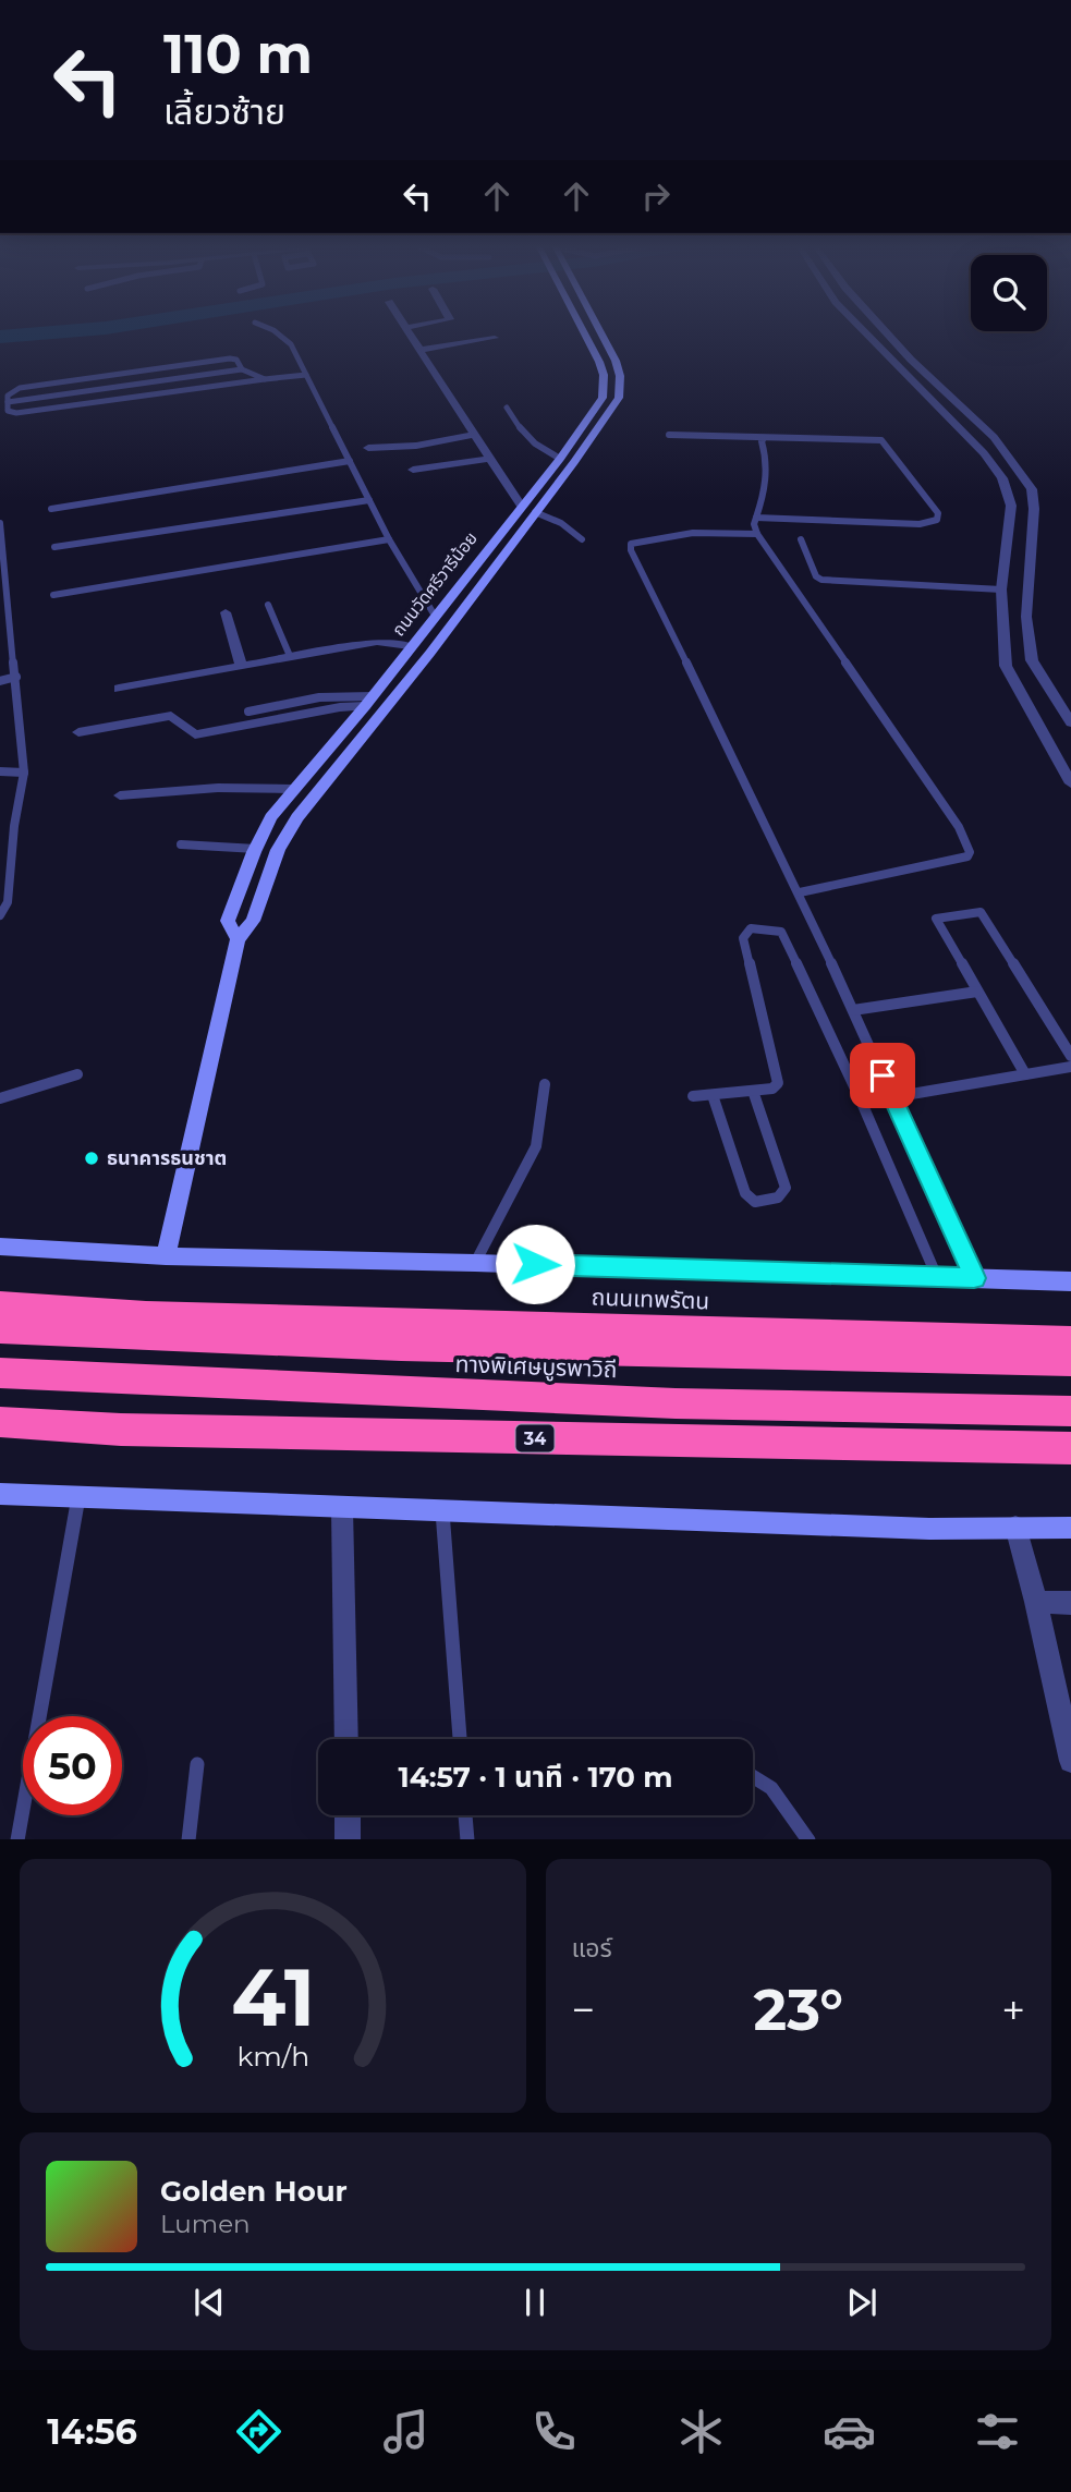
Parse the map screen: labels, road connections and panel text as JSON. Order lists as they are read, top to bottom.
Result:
{
  "streets": {
    "highway": ["ถนนเทพรัตน", "ทางพิเศษบูรพาวิถี", "34"],
    "main road": ["ถนนวัดศรีวารีน้อย"]
  },
  "crossings": [
    ["ถนนวัดศรีวารีน้อย", "ถนนเทพรัตน"]
  ],
  "places": ["ธนาคารธนชาต"],
  "page": {
    "turn": ["110 m", "เลี้ยวซ้าย"],
    "limit": "50",
    "trip": "14:57 · 1 นาที · 170 m",
    "tile": "แอร์",
    "heat": ["−", "23°", "+"],
    "song": ["Golden Hour", "Lumen"],
    "tabs": "14:56",
    "gauge": ["41", "km/h"]
  }
}
